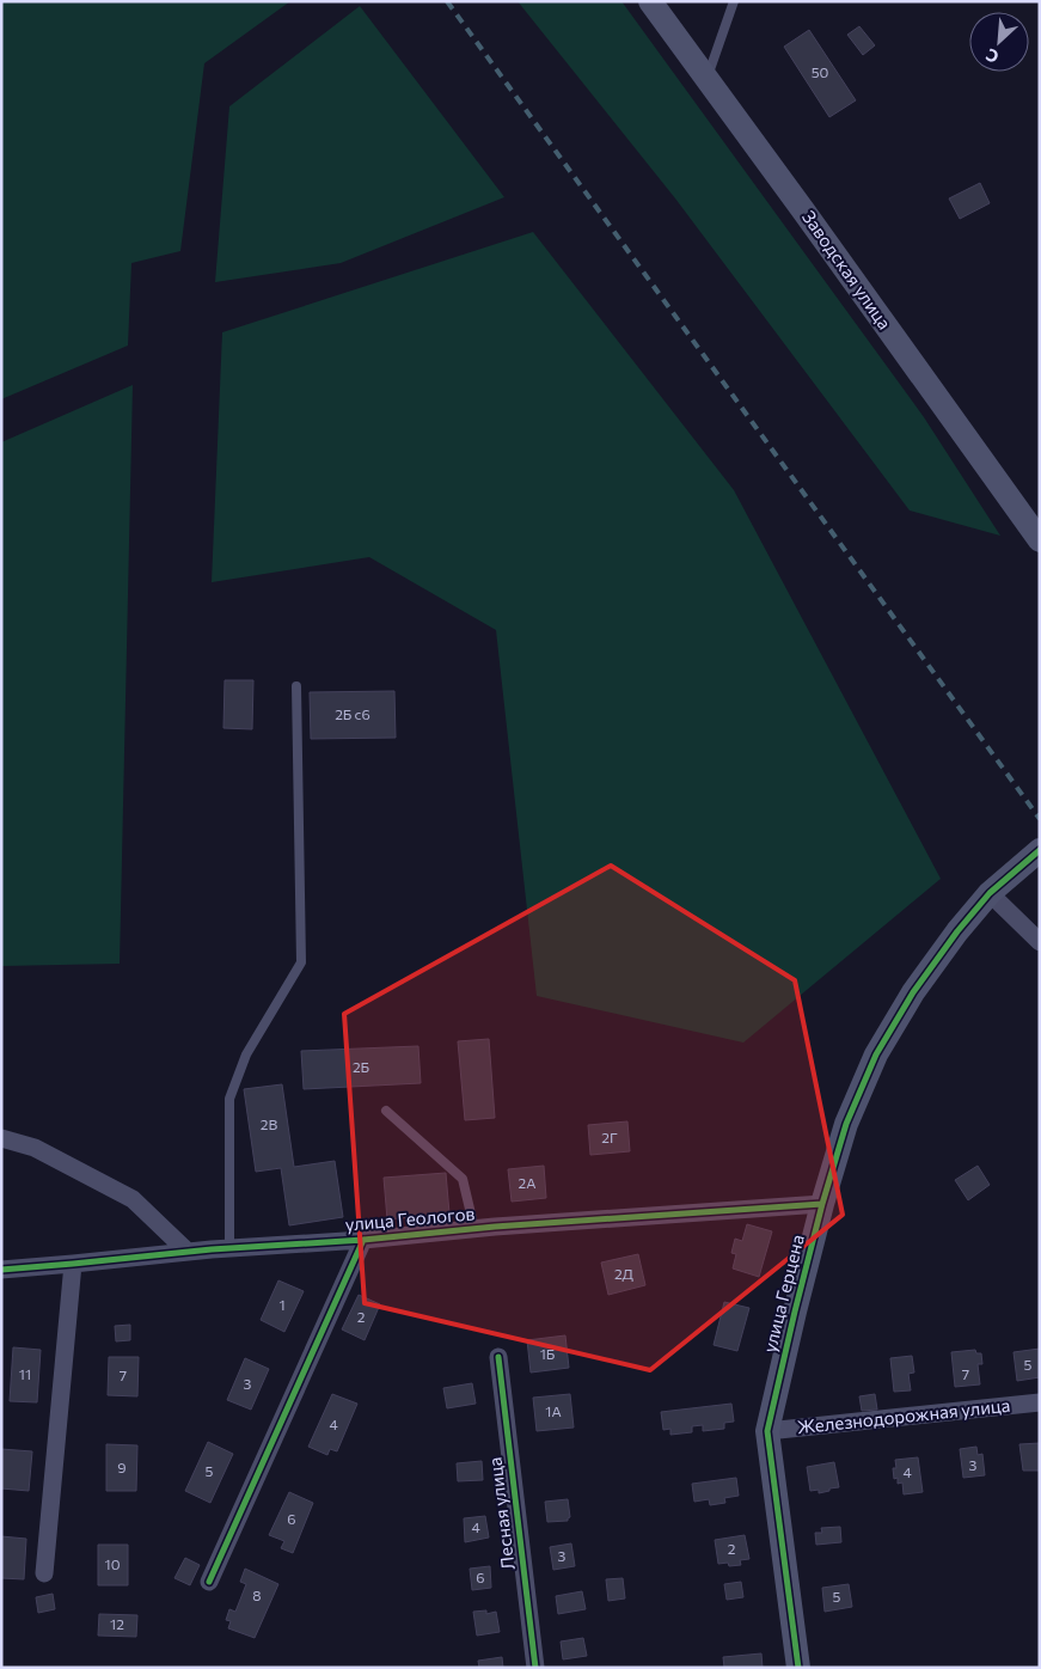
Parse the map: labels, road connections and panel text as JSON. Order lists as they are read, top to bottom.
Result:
{
  "streets": {
    "street": [
      "Заводская улица",
      "улица Геологов",
      "улица Герцена",
      "Железнодорожная улица",
      "Лесная улица"
    ]
  },
  "crossings": [
    ["улица Геологов", "улица Герцена"],
    ["улица Герцена", "Железнодорожная улица"]
  ],
  "house_numbers": [
    "50",
    "2Б с6",
    "2Б",
    "2В",
    "2Г",
    "2А",
    "2Д",
    "1",
    "2",
    "1Б",
    "5",
    "11",
    "7",
    "7",
    "3",
    "1А",
    "4",
    "3",
    "9",
    "5",
    "4",
    "6",
    "4",
    "2",
    "3",
    "10",
    "6",
    "8",
    "5",
    "12"
  ],
  "north": "bottom left"
}
